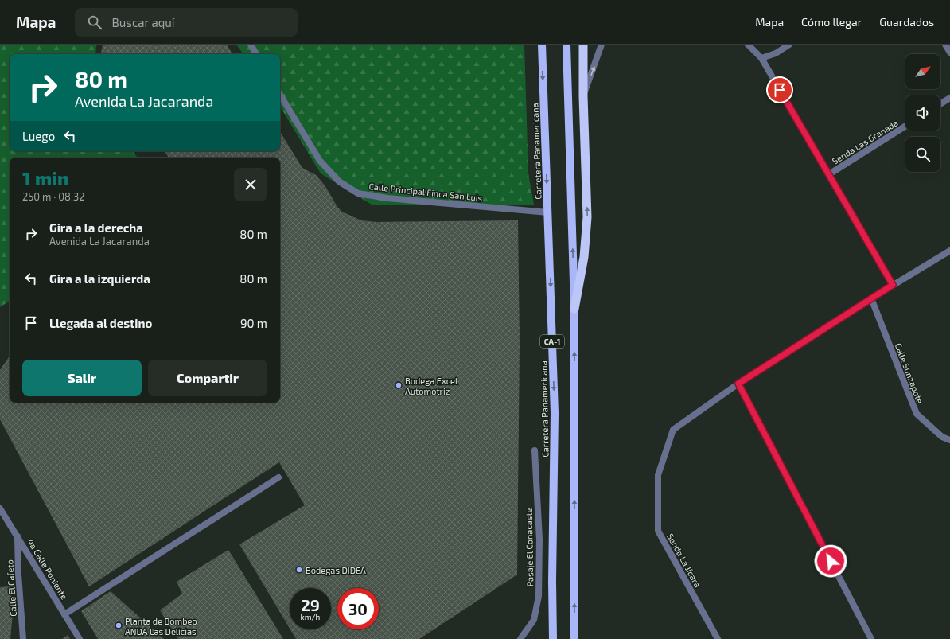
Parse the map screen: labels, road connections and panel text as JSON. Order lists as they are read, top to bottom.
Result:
{
  "streets": {
    "main road": ["Carretera Panamericana", "CA-1"],
    "street": [
      "Senda Las Granada",
      "Calle Principal Finca San Luis",
      "Calle Sunzapote",
      "Pasaje El Conacaste",
      "Senda La Jícara",
      "4a Calle Poniente",
      "Calle El Cafeto"
    ]
  },
  "crossings": [
    ["Carretera Panamericana", "Calle Principal Finca San Luis"],
    ["4a Calle Poniente", "Calle El Cafeto"]
  ],
  "places": ["Bodega Excel Automotriz", "Bodegas DIDEA", "Planta de Bombeo ANDA Las Delicias"],
  "north": "top right",
  "page": {
    "header": "Mapa",
    "search": "Buscar aquí",
    "nav": ["Mapa", "Cómo llegar", "Guardados"],
    "turn": ["80 m", "Avenida La Jacaranda"],
    "then": "Luego",
    "heading": ["1 min", "250 m · 08:32"],
    "list": [
      {
        "name": "Gira a la derecha",
        "note": "Avenida La Jacaranda",
        "value": "80 m"
      },
      {
        "name": "Gira a la izquierda",
        "value": "80 m"
      },
      {
        "name": "Llegada al destino",
        "value": "90 m"
      }
    ],
    "buttons": ["Salir", "Compartir"],
    "speed": "29 km/h",
    "limit": "30"
  }
}
